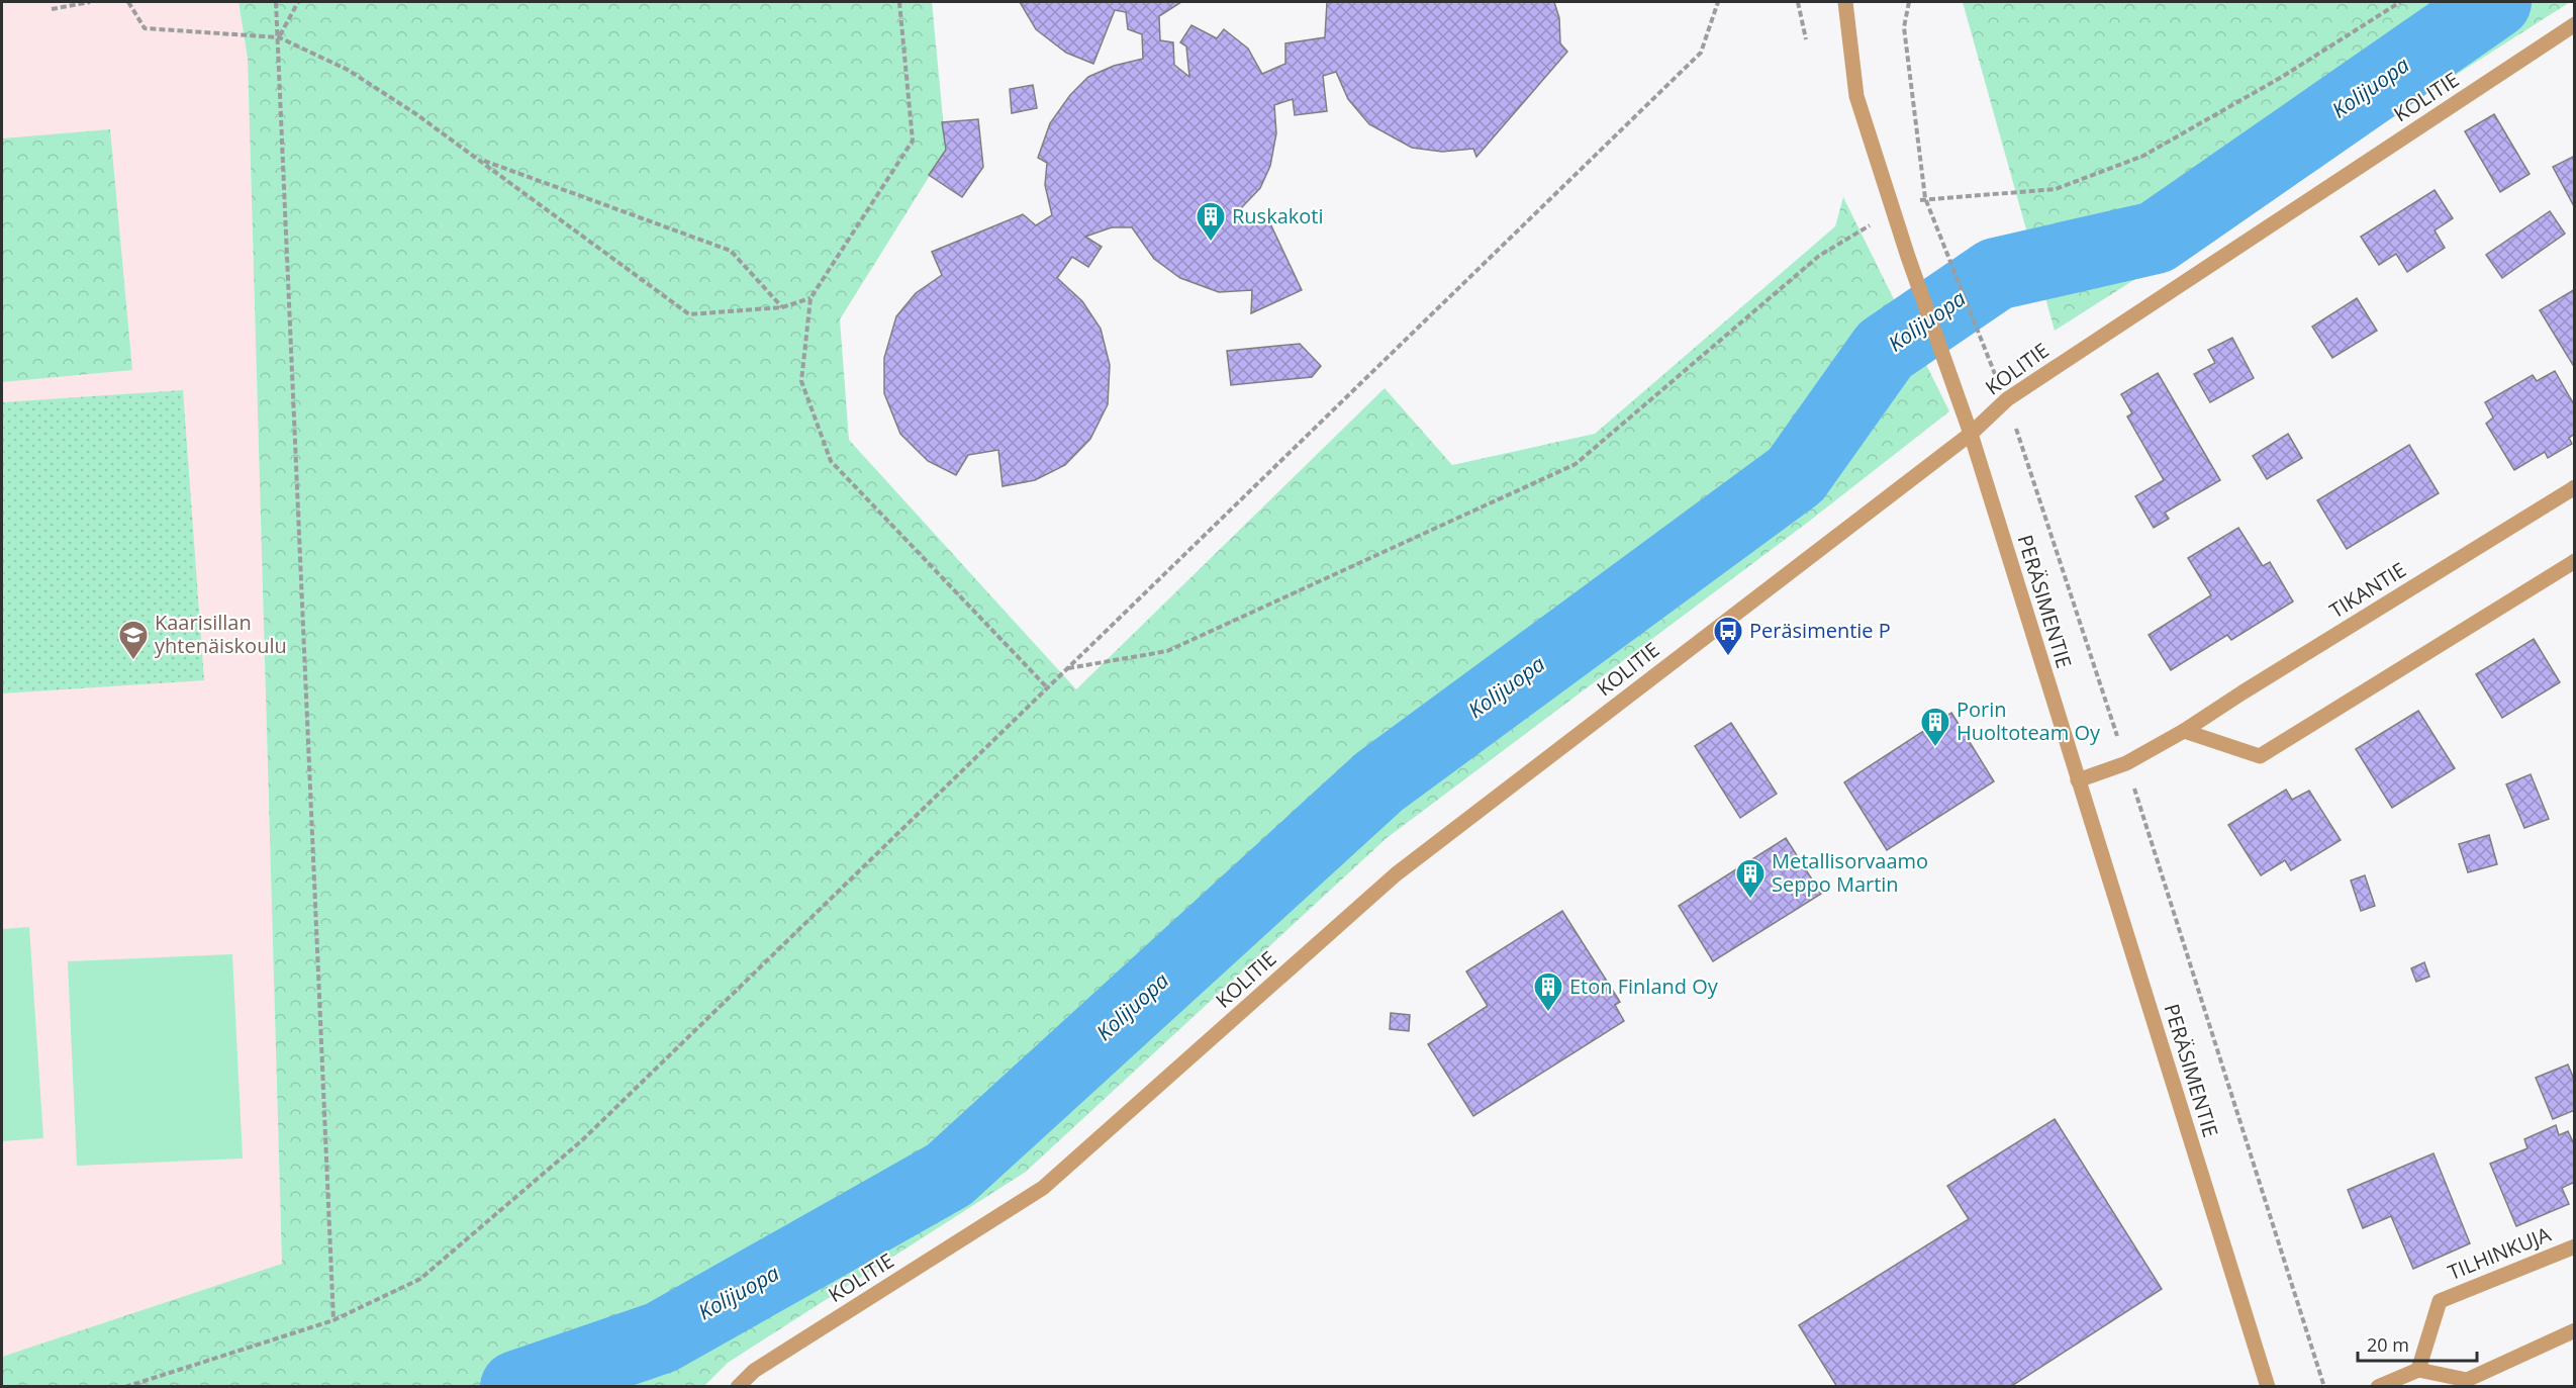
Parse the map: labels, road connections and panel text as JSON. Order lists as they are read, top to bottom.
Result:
{
  "streets": {
    "street": [
      "KOLITIE",
      "TIKANTIE",
      "PERÄSIMENTIE",
      "TILHINKUJA"
    ]
  },
  "crossings": [
    ["KOLITIE", "PERÄSIMENTIE"],
    ["TIKANTIE", "PERÄSIMENTIE"]
  ],
  "water": ["Kolijuopa"],
  "places": {
    "building": [
      "Ruskakoti",
      "Porin Huoltoteam Oy",
      "Metallisorvaamo Seppo Martin",
      "Eton Finland Oy"
    ],
    "bus stop": ["Peräsimentie P"],
    "school or university": ["Kaarisillan yhtenäiskoulu"]
  },
  "scale_bar": "20 m"
}
